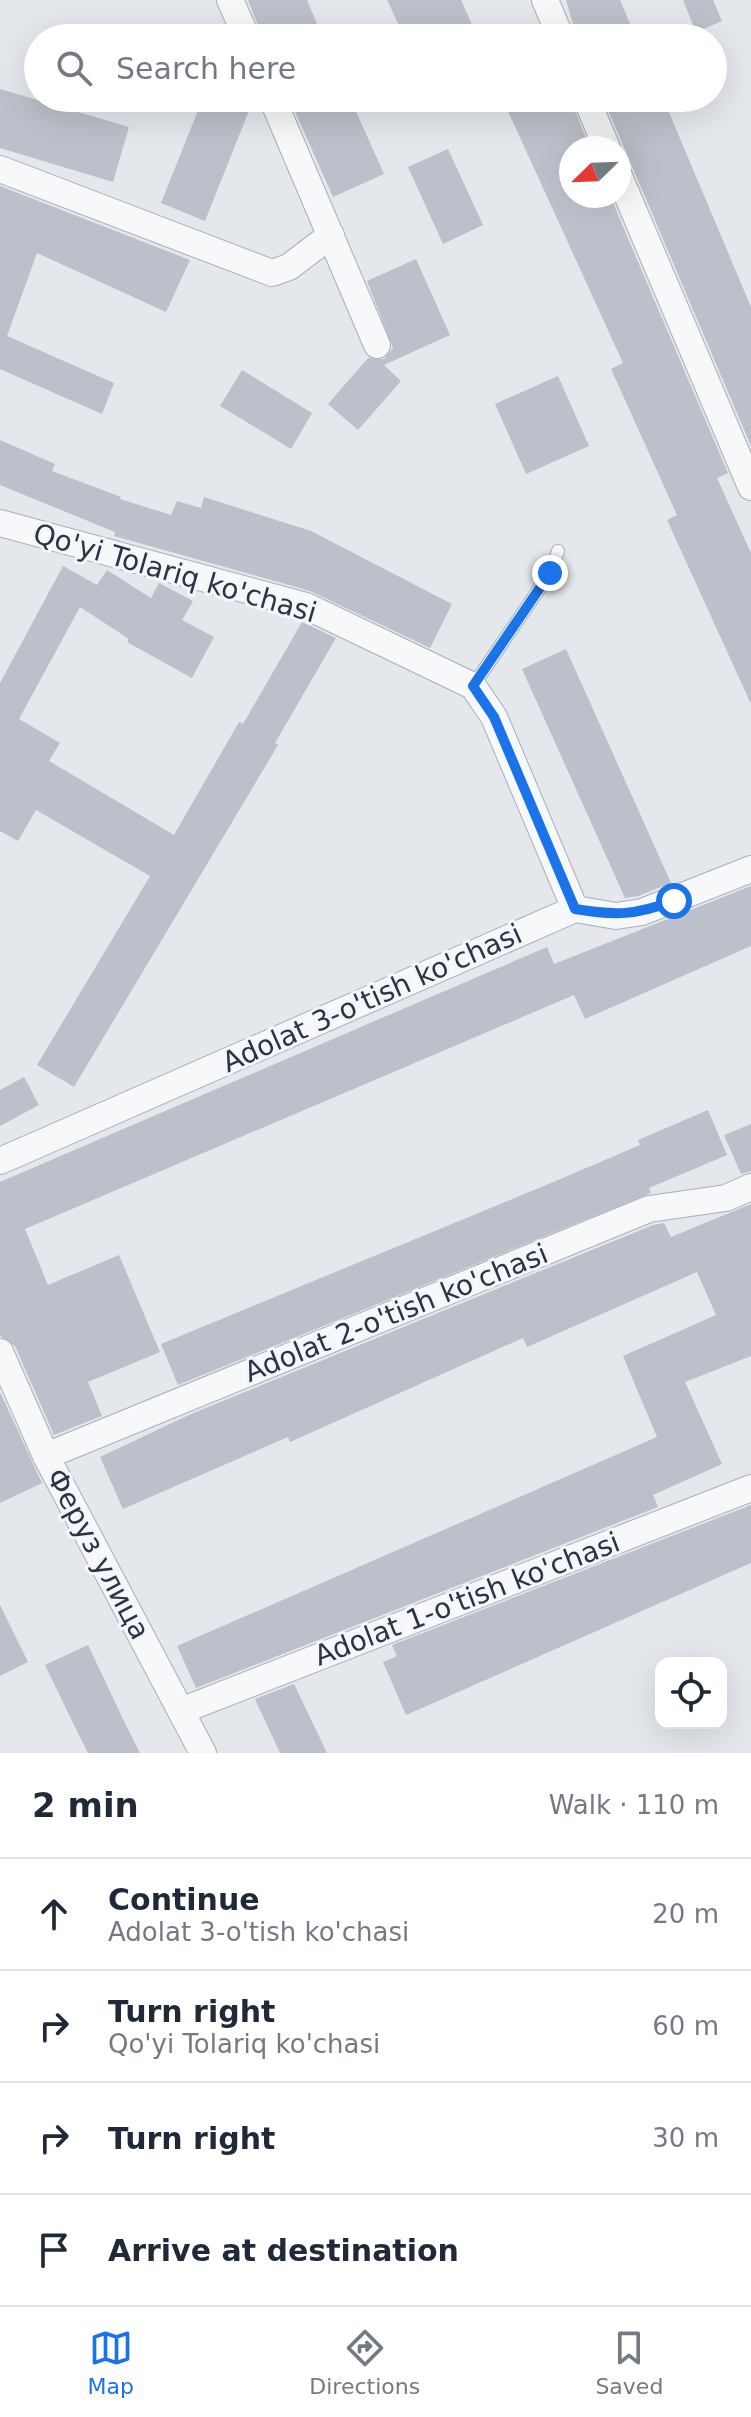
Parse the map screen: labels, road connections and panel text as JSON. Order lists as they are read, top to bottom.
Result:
{
  "streets": {
    "street": [
      "Qo'yi Tolariq ko'chasi",
      "Adolat 3-o'tish ko'chasi",
      "Adolat 2-o'tish ko'chasi",
      "Феруз улица",
      "Adolat 1-o'tish ko'chasi"
    ]
  },
  "crossings": [
    ["Adolat 2-o'tish ko'chasi", "Феруз улица"],
    ["Феруз улица", "Adolat 1-o'tish ko'chasi"]
  ],
  "north": "bottom left",
  "page": {
    "search": "Search here",
    "heading": ["2 min", "Walk · 110 m"],
    "list": [
      ["Continue", "Adolat 3-o'tish ko'chasi", "20 m"],
      ["Turn right", "Qo'yi Tolariq ko'chasi", "60 m"],
      ["Turn right", "30 m"],
      "Arrive at destination"
    ],
    "nav": ["Map", "Directions", "Saved"]
  }
}
